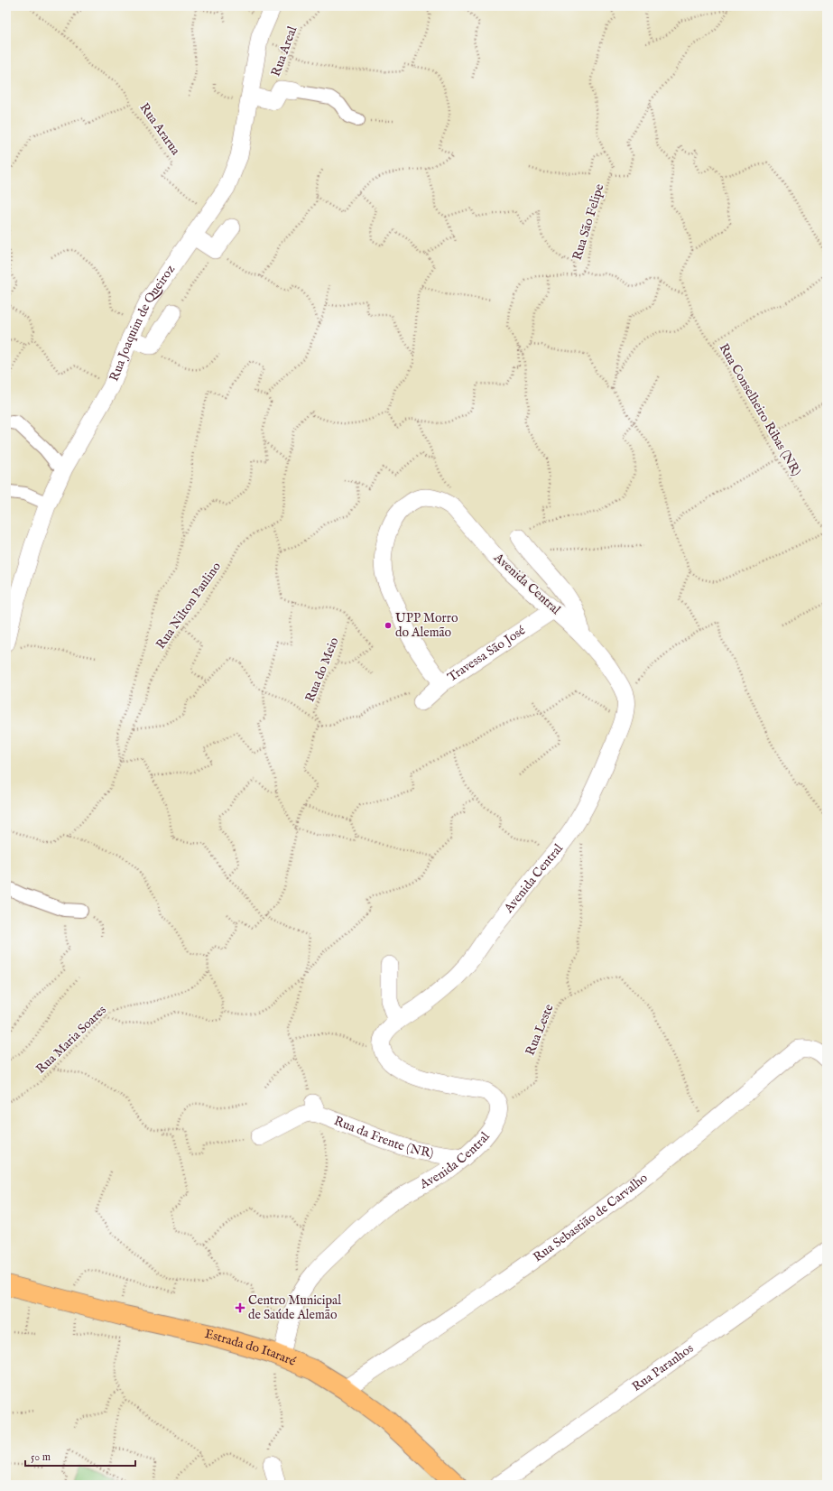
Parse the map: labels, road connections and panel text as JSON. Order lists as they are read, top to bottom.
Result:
{
  "streets": {
    "main road": ["Estrada do Itararé"],
    "street": [
      "Rua Joaquim de Queiroz",
      "Avenida Central",
      "Travessa São José",
      "Rua da Frente (NR)",
      "Rua Sebastião de Carvalho",
      "Rua Paranhos"
    ],
    "path": [
      "Rua Areal",
      "Rua Ararua",
      "Rua São Felipe",
      "Rua Conselheiro Ribas (NR)",
      "Rua Nilton Paulino",
      "Rua do Meio",
      "Rua Leste",
      "Rua Maria Soares"
    ]
  },
  "crossings": [
    ["Rua Ararua", "Rua Joaquim de Queiroz"],
    ["Avenida Central", "Travessa São José"],
    ["Avenida Central", "Rua Leste"],
    ["Avenida Central", "Rua da Frente (NR)"],
    ["Avenida Central", "Estrada do Itararé"],
    ["Rua Sebastião de Carvalho", "Estrada do Itararé"]
  ],
  "places": {
    "other": ["UPP Morro do Alemão"],
    "health": ["Centro Municipal de Saúde Alemão"]
  },
  "scale_bar": "50 m"
}
